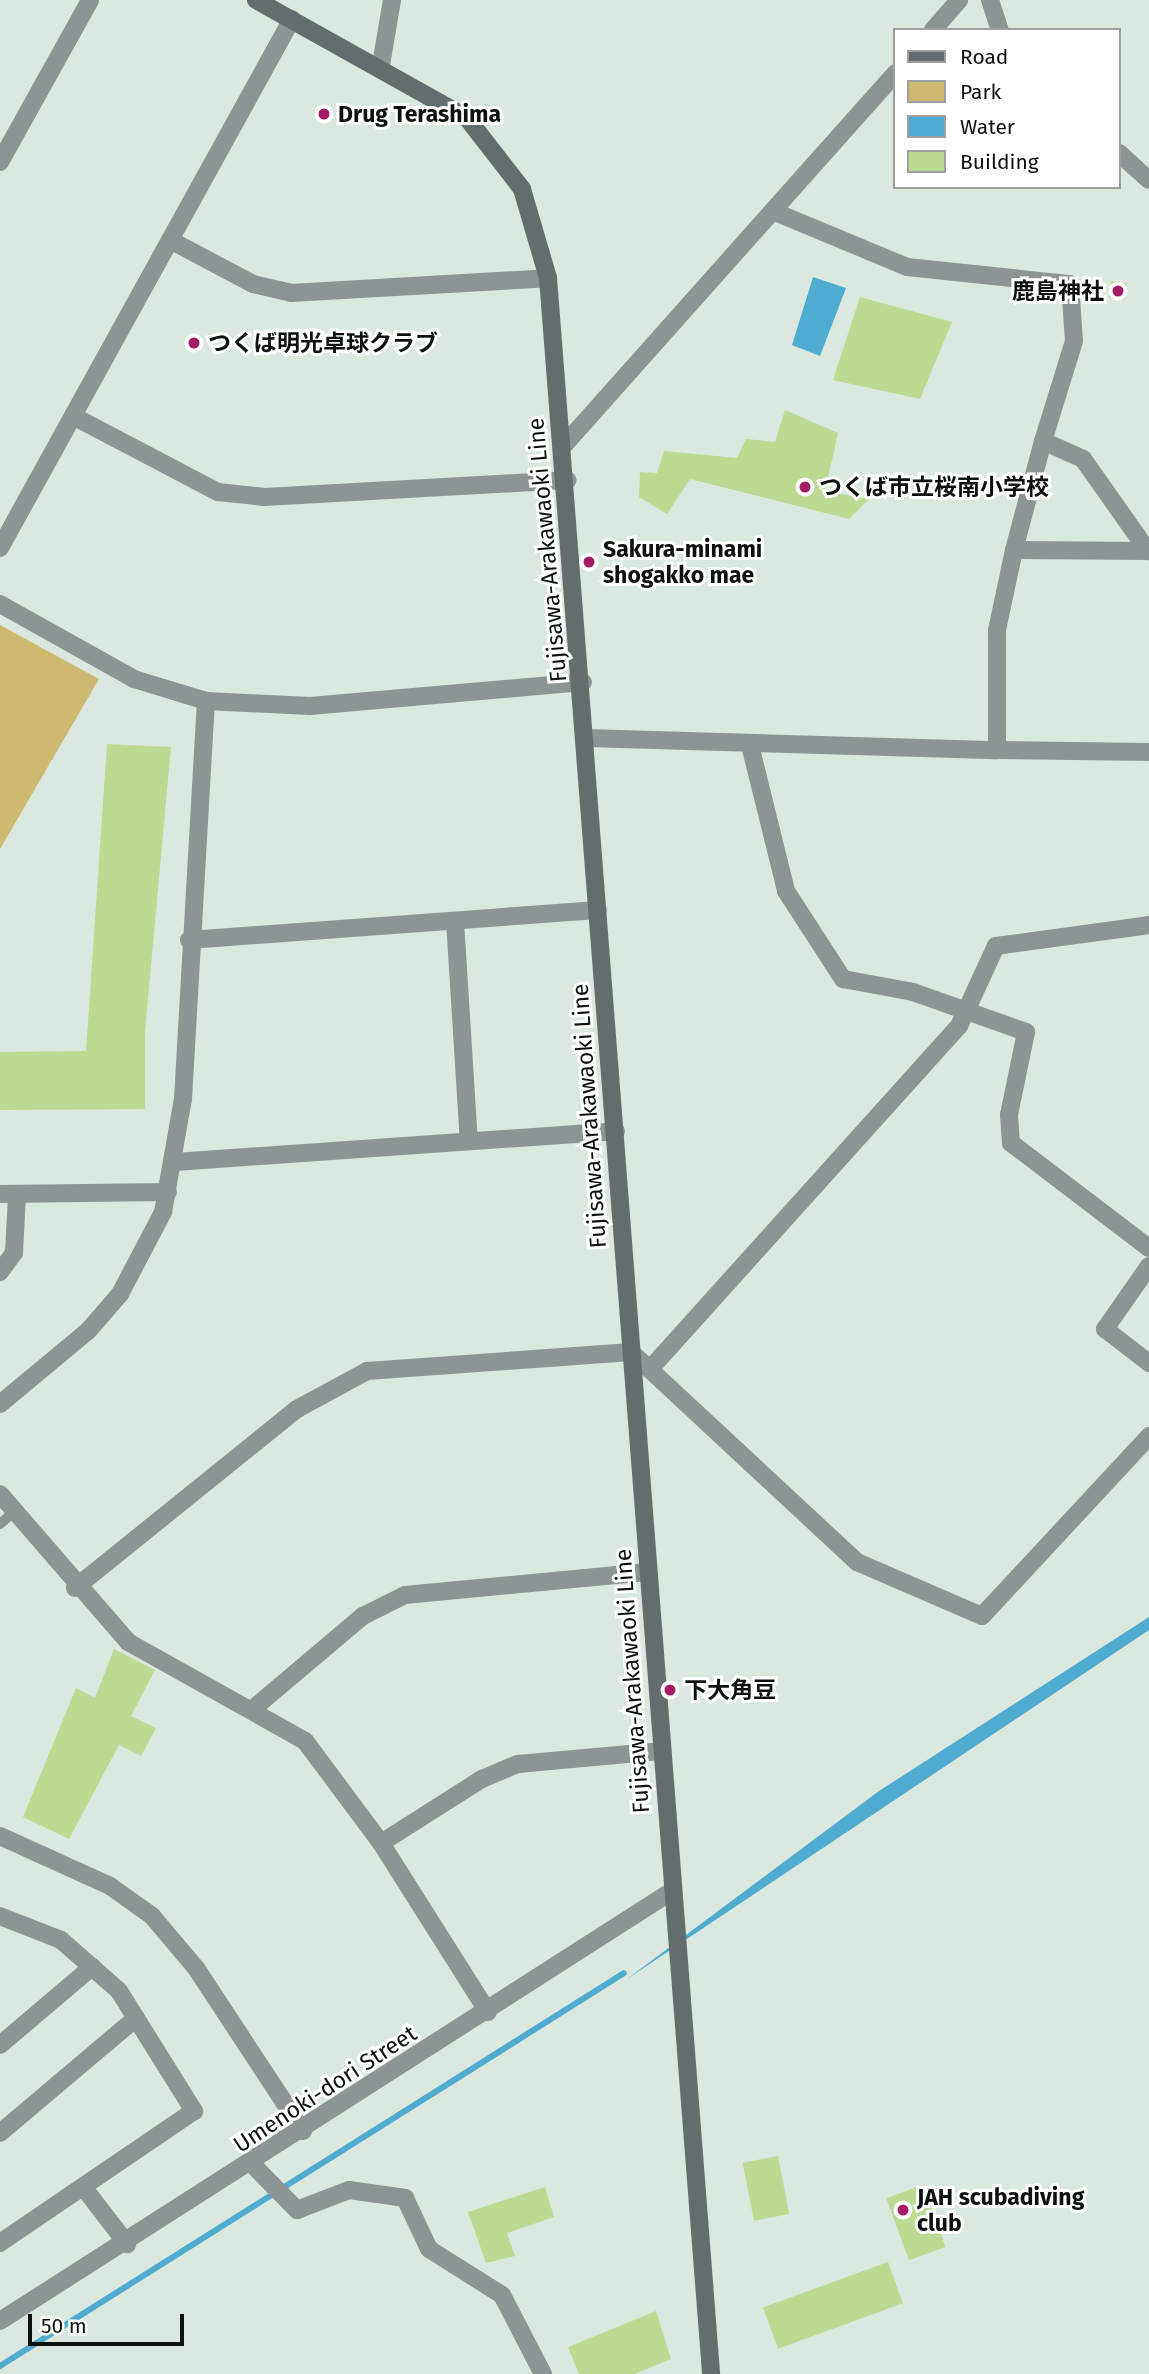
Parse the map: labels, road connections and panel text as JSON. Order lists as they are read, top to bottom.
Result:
{
  "streets": {
    "main road": ["Fujisawa-Arakawaoki Line"],
    "street": ["Umenoki-dori Street"]
  },
  "crossings": [
    ["Fujisawa-Arakawaoki Line", "Umenoki-dori Street"]
  ],
  "places": [
    "Drug Terashima",
    "鹿島神社",
    "つくば明光卓球クラブ",
    "つくば市立桜南小学校",
    "Sakura-minami shogakko mae",
    "下大角豆",
    "JAH scubadiving club"
  ],
  "legend": [
    "Road",
    "Park",
    "Water",
    "Building"
  ],
  "scale_bar": "50 m"
}
